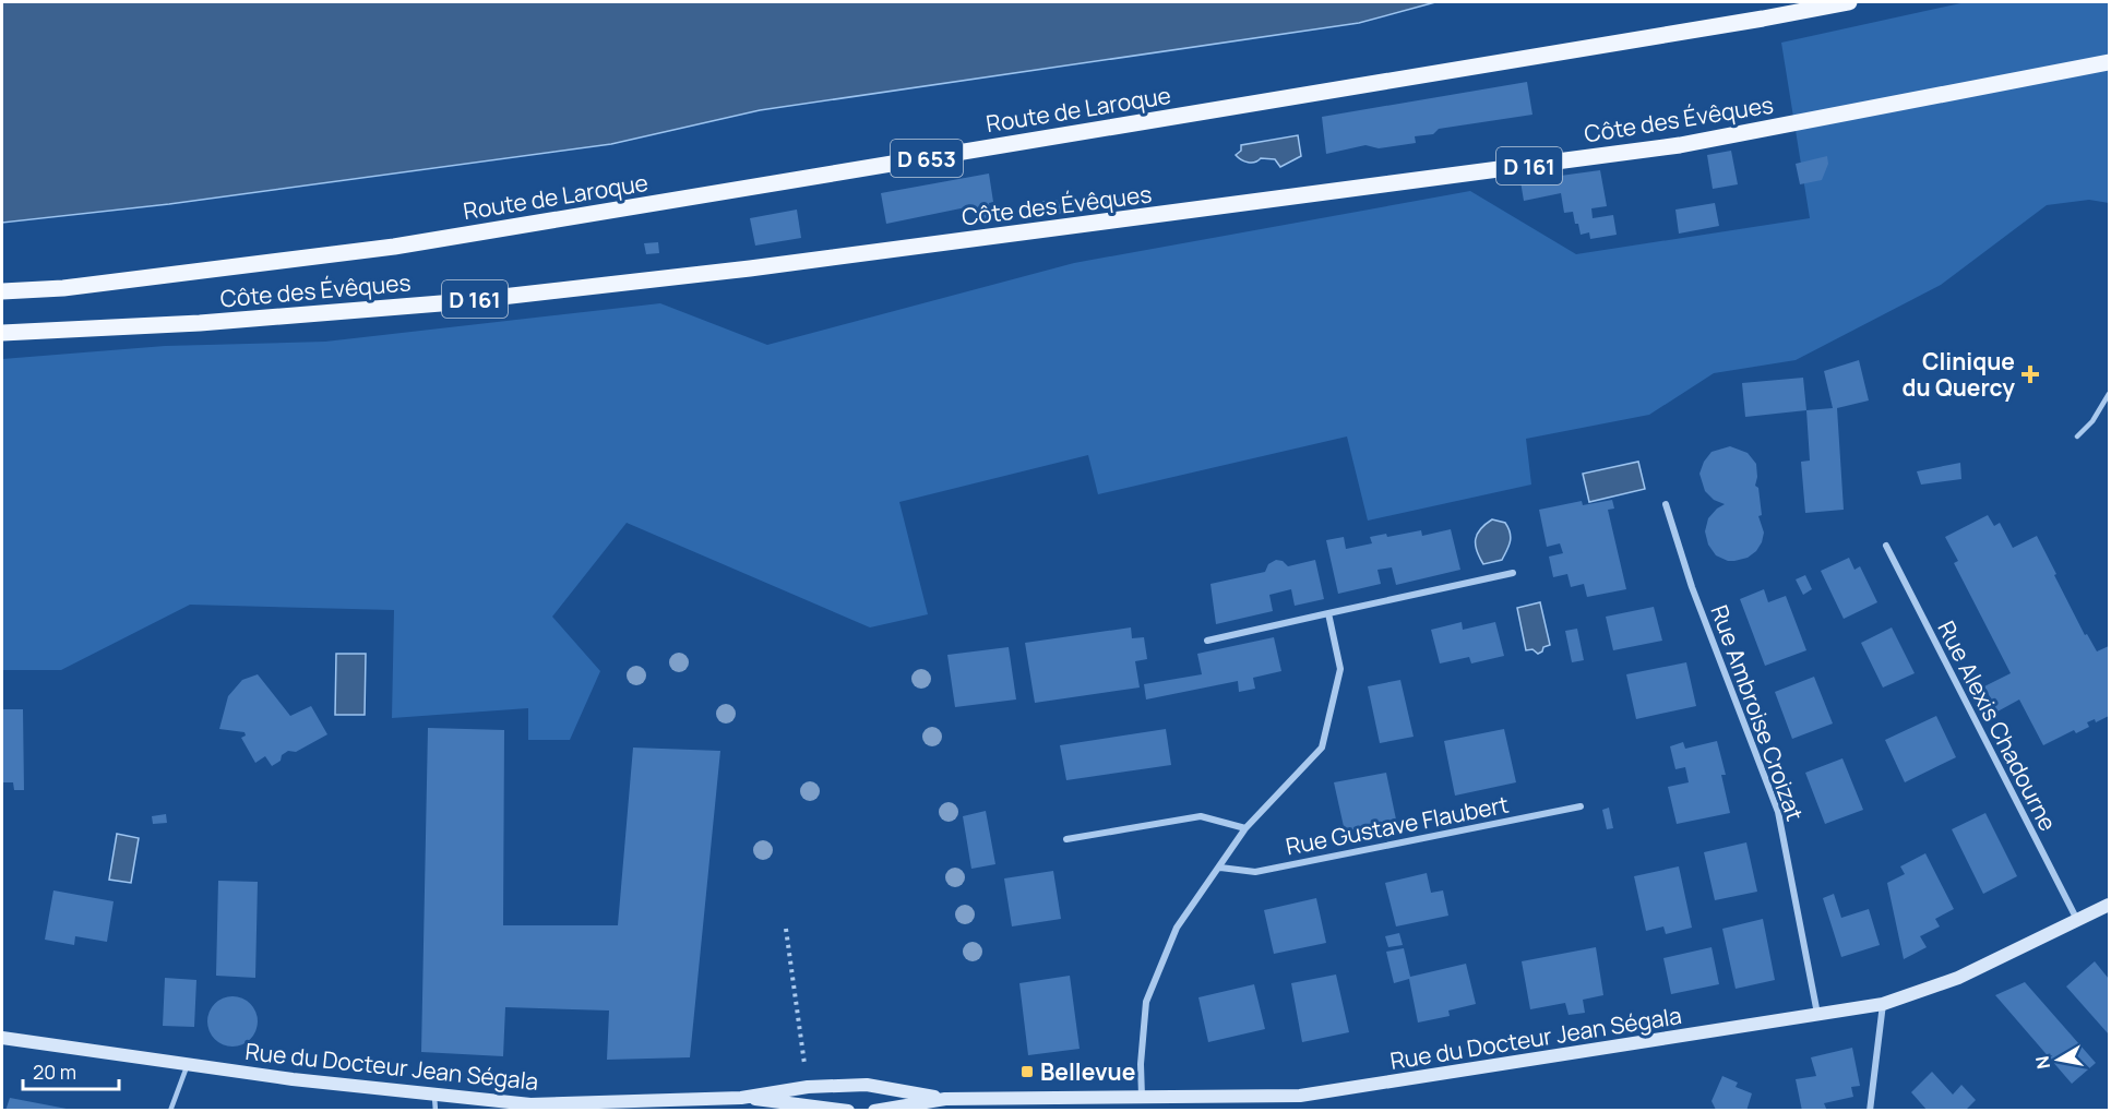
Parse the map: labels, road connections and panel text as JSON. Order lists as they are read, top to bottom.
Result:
{
  "streets": {
    "main road": [
      "Route de Laroque",
      "Côte des Évêques",
      "D 653",
      "D 161"
    ],
    "street": [
      "Rue Ambroise Croizat",
      "Rue Alexis Chadourne",
      "Rue Gustave Flaubert",
      "Rue du Docteur Jean Ségala"
    ]
  },
  "crossings": [
    ["Rue Ambroise Croizat", "Rue du Docteur Jean Ségala"],
    ["Rue Alexis Chadourne", "Rue du Docteur Jean Ségala"]
  ],
  "places": {
    "health": ["Clinique du Quercy"],
    "transit": ["Bellevue"]
  },
  "scale_bar": "20 m",
  "north": "left"
}
